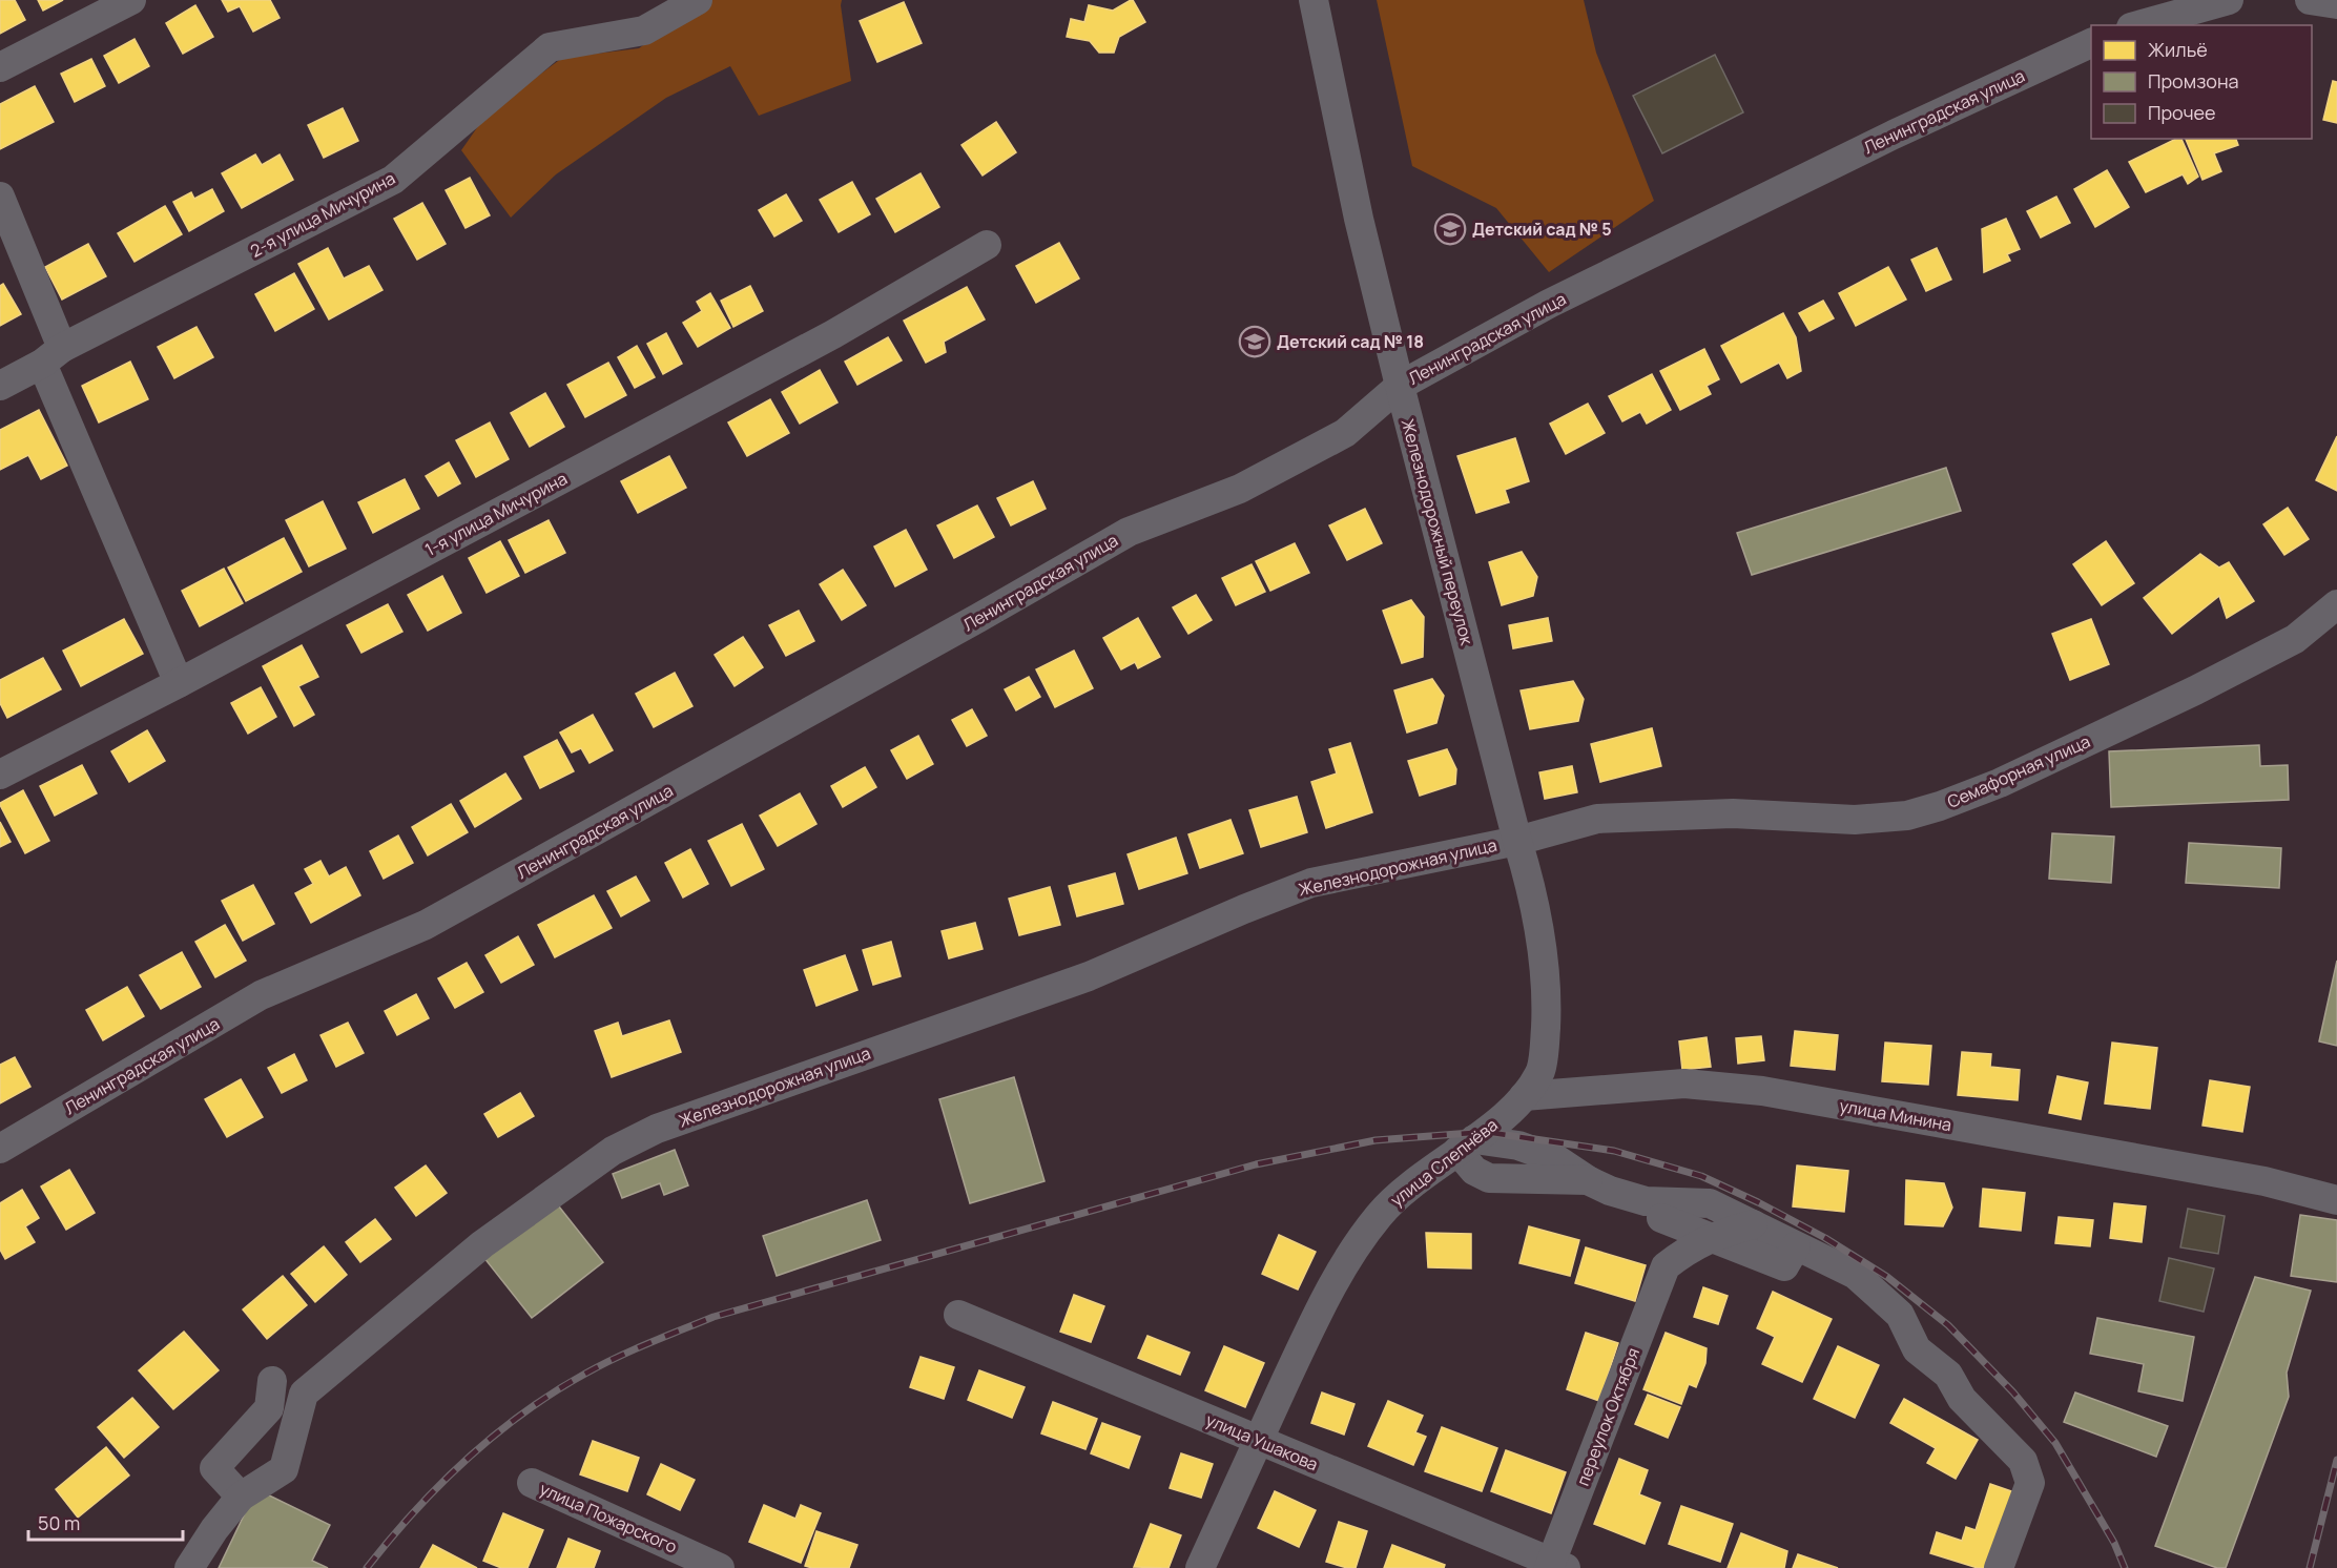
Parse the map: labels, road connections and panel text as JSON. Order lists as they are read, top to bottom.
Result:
{
  "streets": {
    "street": [
      "Ленинградская улица",
      "2-я улица Мичурина",
      "1-я улица Мичурина",
      "Железнодорожный переулок",
      "Семафорная улица",
      "Железнодорожная улица",
      "улица Минина",
      "улица Слепнёва",
      "переулок Октября",
      "улица Ушакова",
      "улица Пожарского"
    ]
  },
  "crossings": [
    ["Ленинградская улица", "Железнодорожный переулок"],
    ["Железнодорожный переулок", "Семафорная улица"],
    ["Железнодорожный переулок", "Железнодорожная улица"],
    ["Железнодорожный переулок", "улица Слепнёва"],
    ["Семафорная улица", "Железнодорожная улица"],
    ["Семафорная улица", "улица Слепнёва"],
    ["Железнодорожная улица", "улица Слепнёва"],
    ["улица Минина", "улица Слепнёва"],
    ["улица Слепнёва", "улица Ушакова"],
    ["переулок Октября", "улица Ушакова"]
  ],
  "places": {
    "school or university": ["Детский сад № 5", "Детский сад № 18"]
  },
  "legend": ["Жильё", "Промзона", "Прочее"],
  "scale_bar": "50 m"
}
